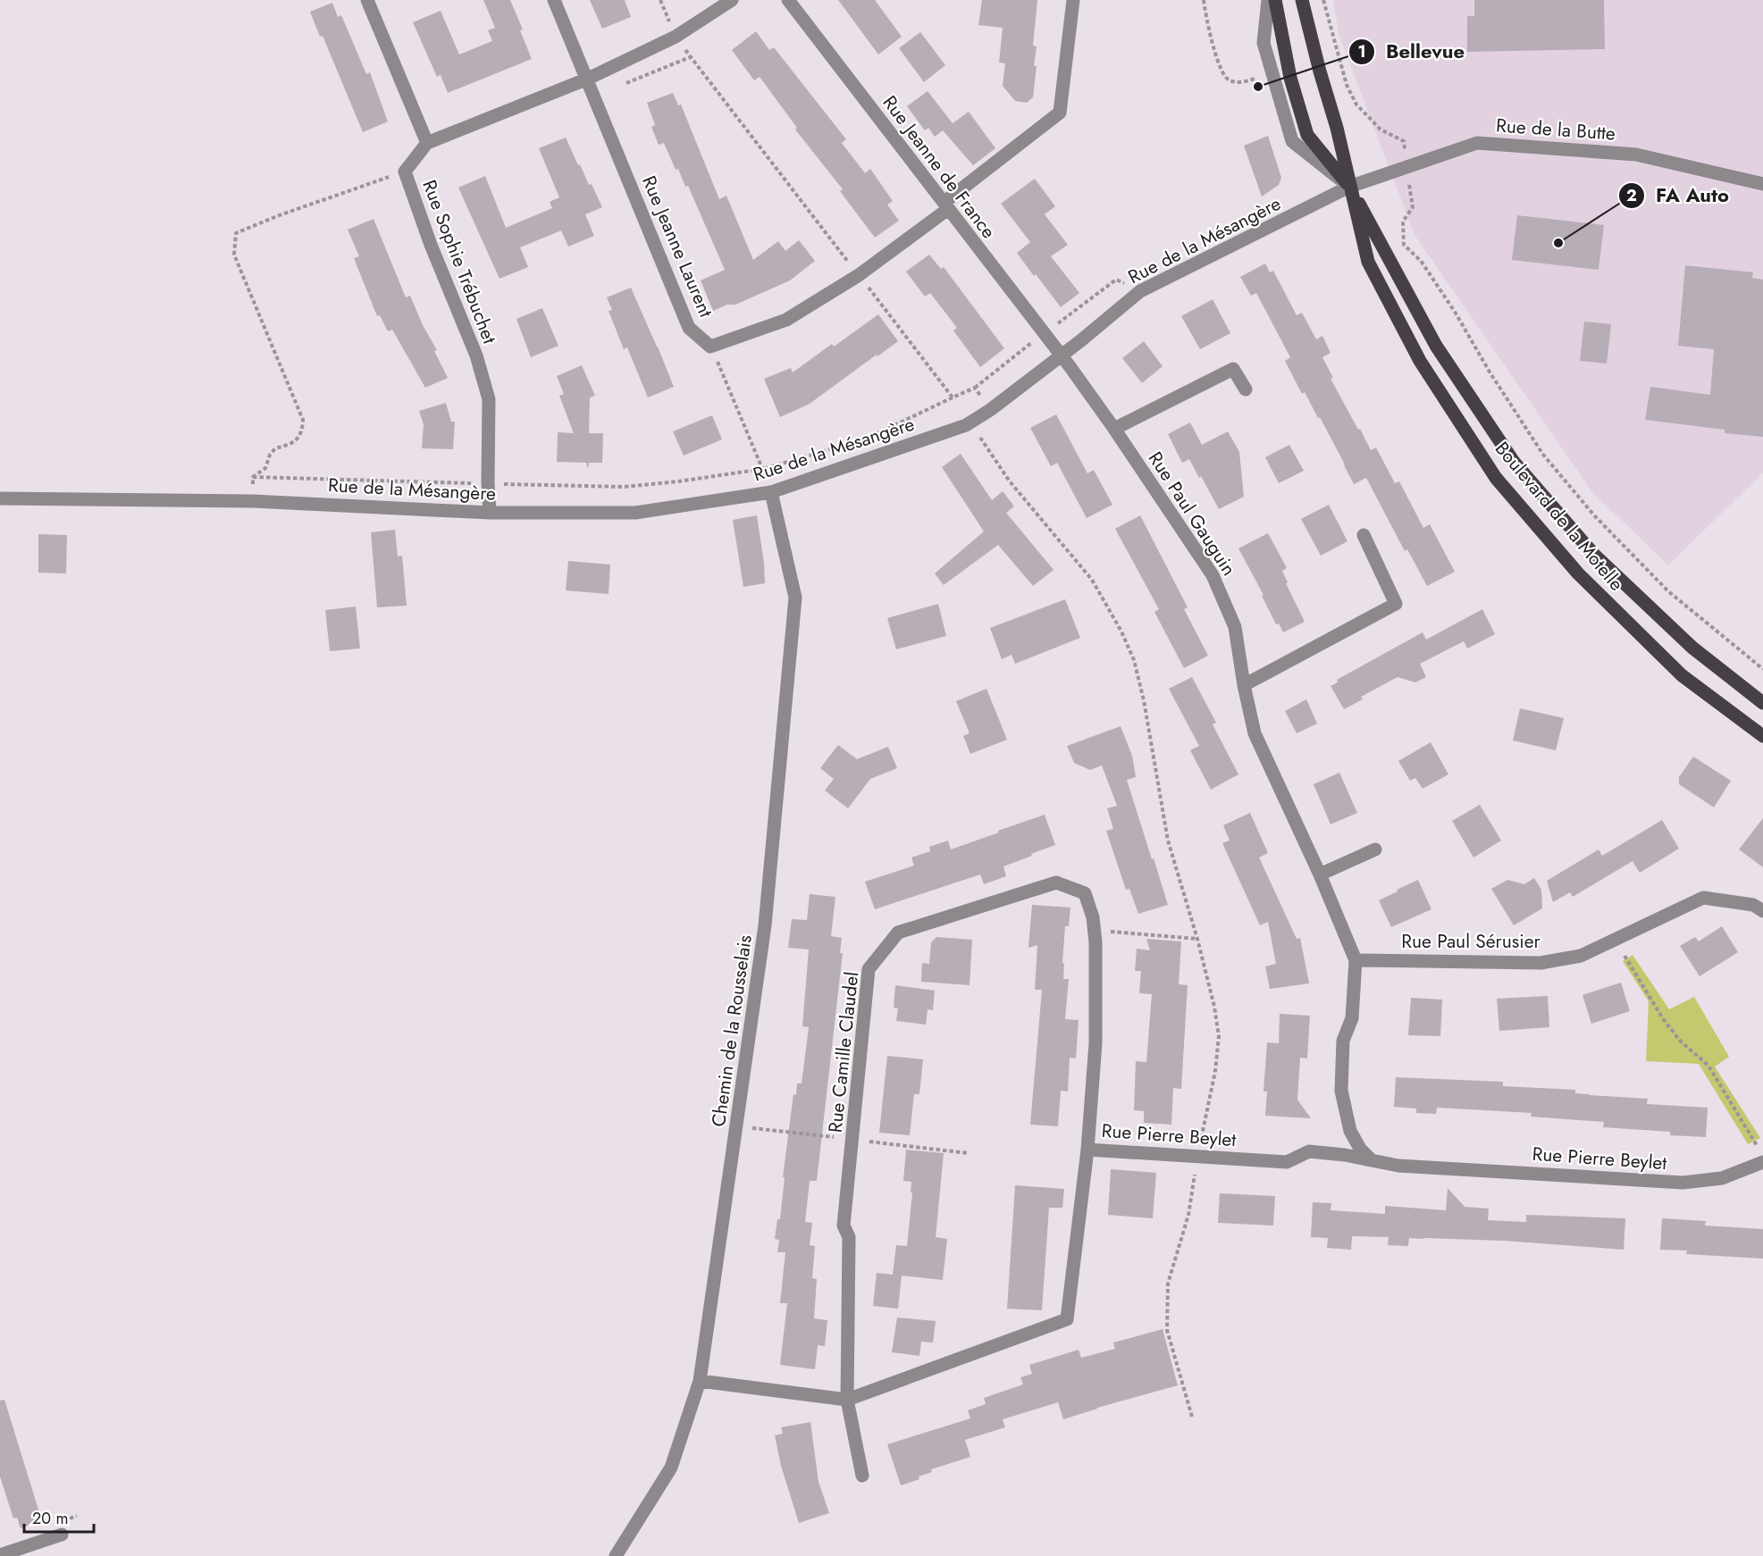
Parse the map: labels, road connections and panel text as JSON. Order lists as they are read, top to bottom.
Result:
{
  "streets": {
    "main road": ["Boulevard de la Motelle"],
    "street": [
      "Rue de la Butte",
      "Rue Jeanne de France",
      "Rue de la Mésangère",
      "Rue Jeanne Laurent",
      "Rue Sophie Trébuchet",
      "Rue Paul Gauguin",
      "Rue Paul Sérusier",
      "Chemin de la Rousselais",
      "Rue Camille Claudel",
      "Rue Pierre Beylet"
    ]
  },
  "crossings": [
    ["Rue de la Butte", "Rue de la Mésangère"],
    ["Rue de la Butte", "Boulevard de la Motelle"],
    ["Rue Jeanne de France", "Rue de la Mésangère"],
    ["Rue Jeanne de France", "Rue Paul Gauguin"],
    ["Rue de la Mésangère", "Rue Sophie Trébuchet"],
    ["Rue de la Mésangère", "Rue Paul Gauguin"],
    ["Rue de la Mésangère", "Boulevard de la Motelle"],
    ["Rue de la Mésangère", "Chemin de la Rousselais"],
    ["Rue Paul Gauguin", "Rue Paul Sérusier"],
    ["Rue Paul Gauguin", "Rue Pierre Beylet"],
    ["Chemin de la Rousselais", "Rue Pierre Beylet"],
    ["Rue Camille Claudel", "Rue Pierre Beylet"]
  ],
  "places": ["Bellevue", "FA Auto"],
  "scale_bar": "20 m"
}
